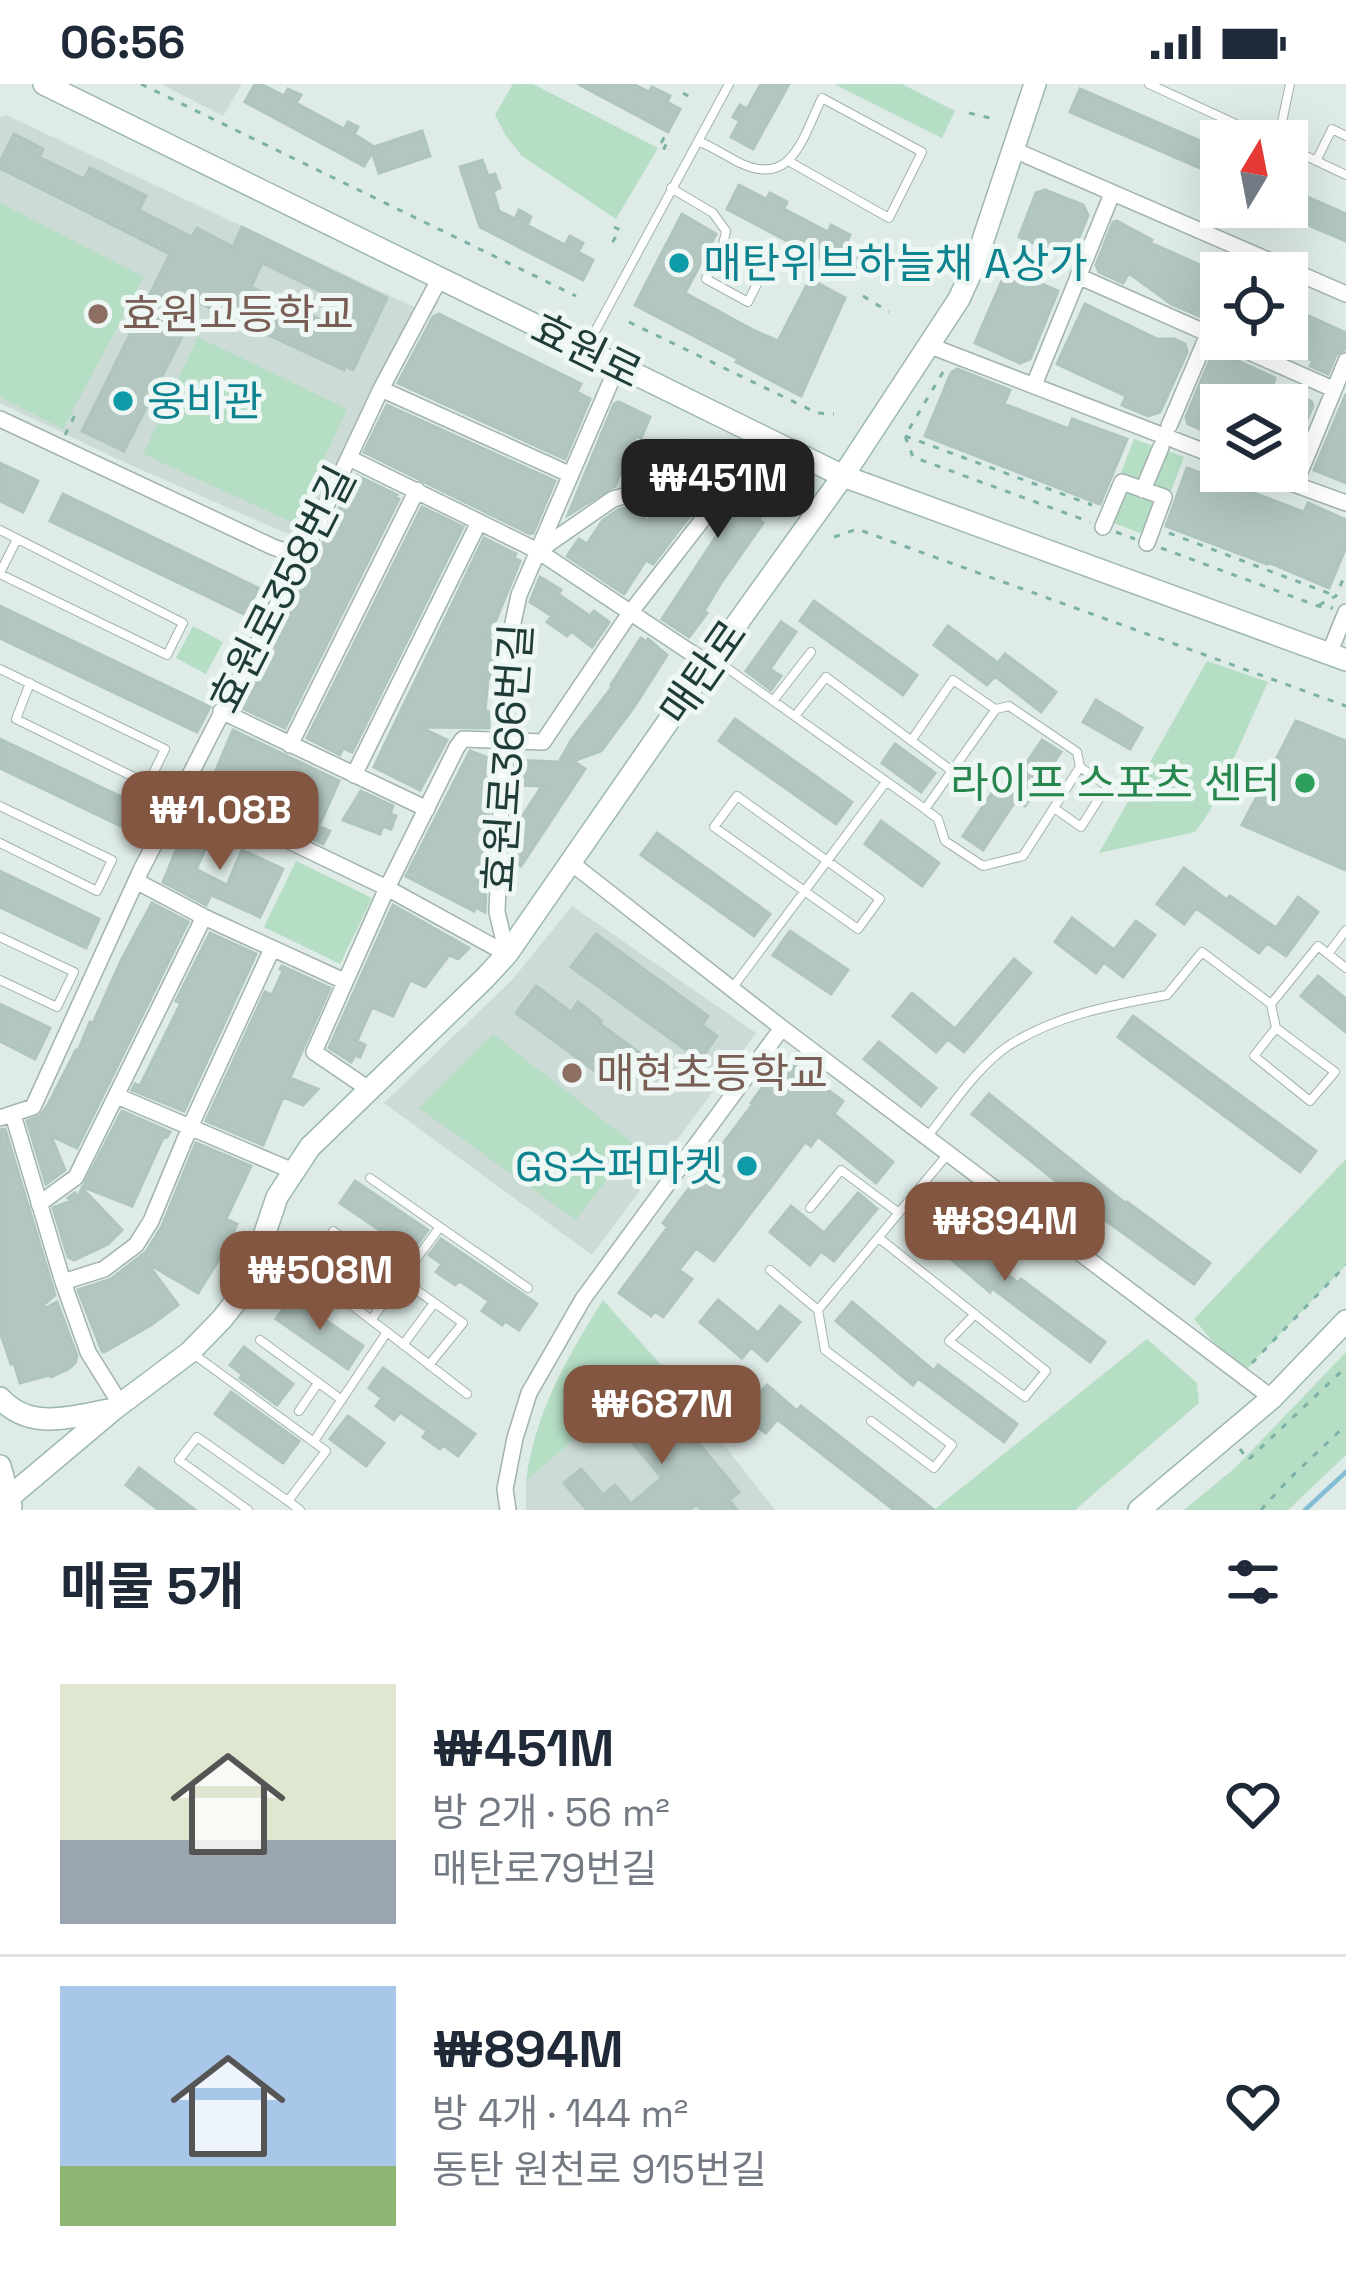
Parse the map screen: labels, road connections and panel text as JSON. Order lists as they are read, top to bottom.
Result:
{
  "streets": {
    "street": [
      "효원로",
      "효원로358번길",
      "매탄로",
      "효원로366번길"
    ]
  },
  "crossings": [
    ["효원로", "효원로358번길"],
    ["효원로", "매탄로"],
    ["효원로", "효원로366번길"],
    ["매탄로", "효원로366번길"]
  ],
  "places": [
    "매탄위브하늘채 A상가",
    "효원고등학교",
    "웅비관",
    "라이프 스포츠 센터",
    "매현초등학교",
    "GS수퍼마켓"
  ],
  "north": "top",
  "page": {
    "status": "06:56",
    "price": [
      "₩451M",
      "₩1.08B",
      "₩894M",
      "₩508M",
      "₩687M"
    ],
    "heading": "매물 5개",
    "list": [
      {
        "name": "₩451M",
        "note": "방 2개 · 56 m² · 매탄로79번길"
      },
      {
        "name": "₩894M",
        "note": "방 4개 · 144 m² · 동탄 원천로 915번길"
      }
    ]
  }
}
